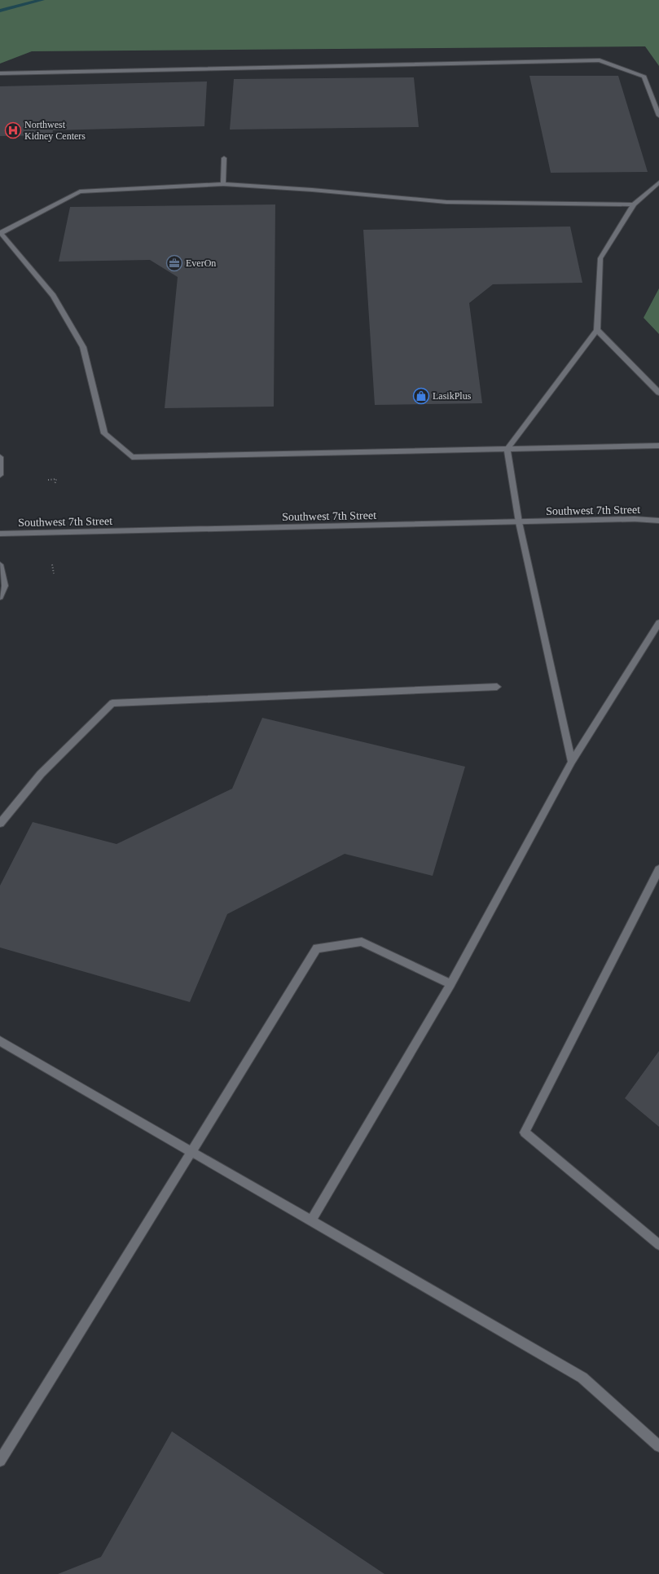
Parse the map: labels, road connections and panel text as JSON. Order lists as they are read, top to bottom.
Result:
{
  "streets": {
    "street": ["Southwest 7th Street"]
  },
  "places": {
    "hospital": ["Northwest Kidney Centers"],
    "office": ["EverOn"],
    "shop": ["LasikPlus"]
  }
}
